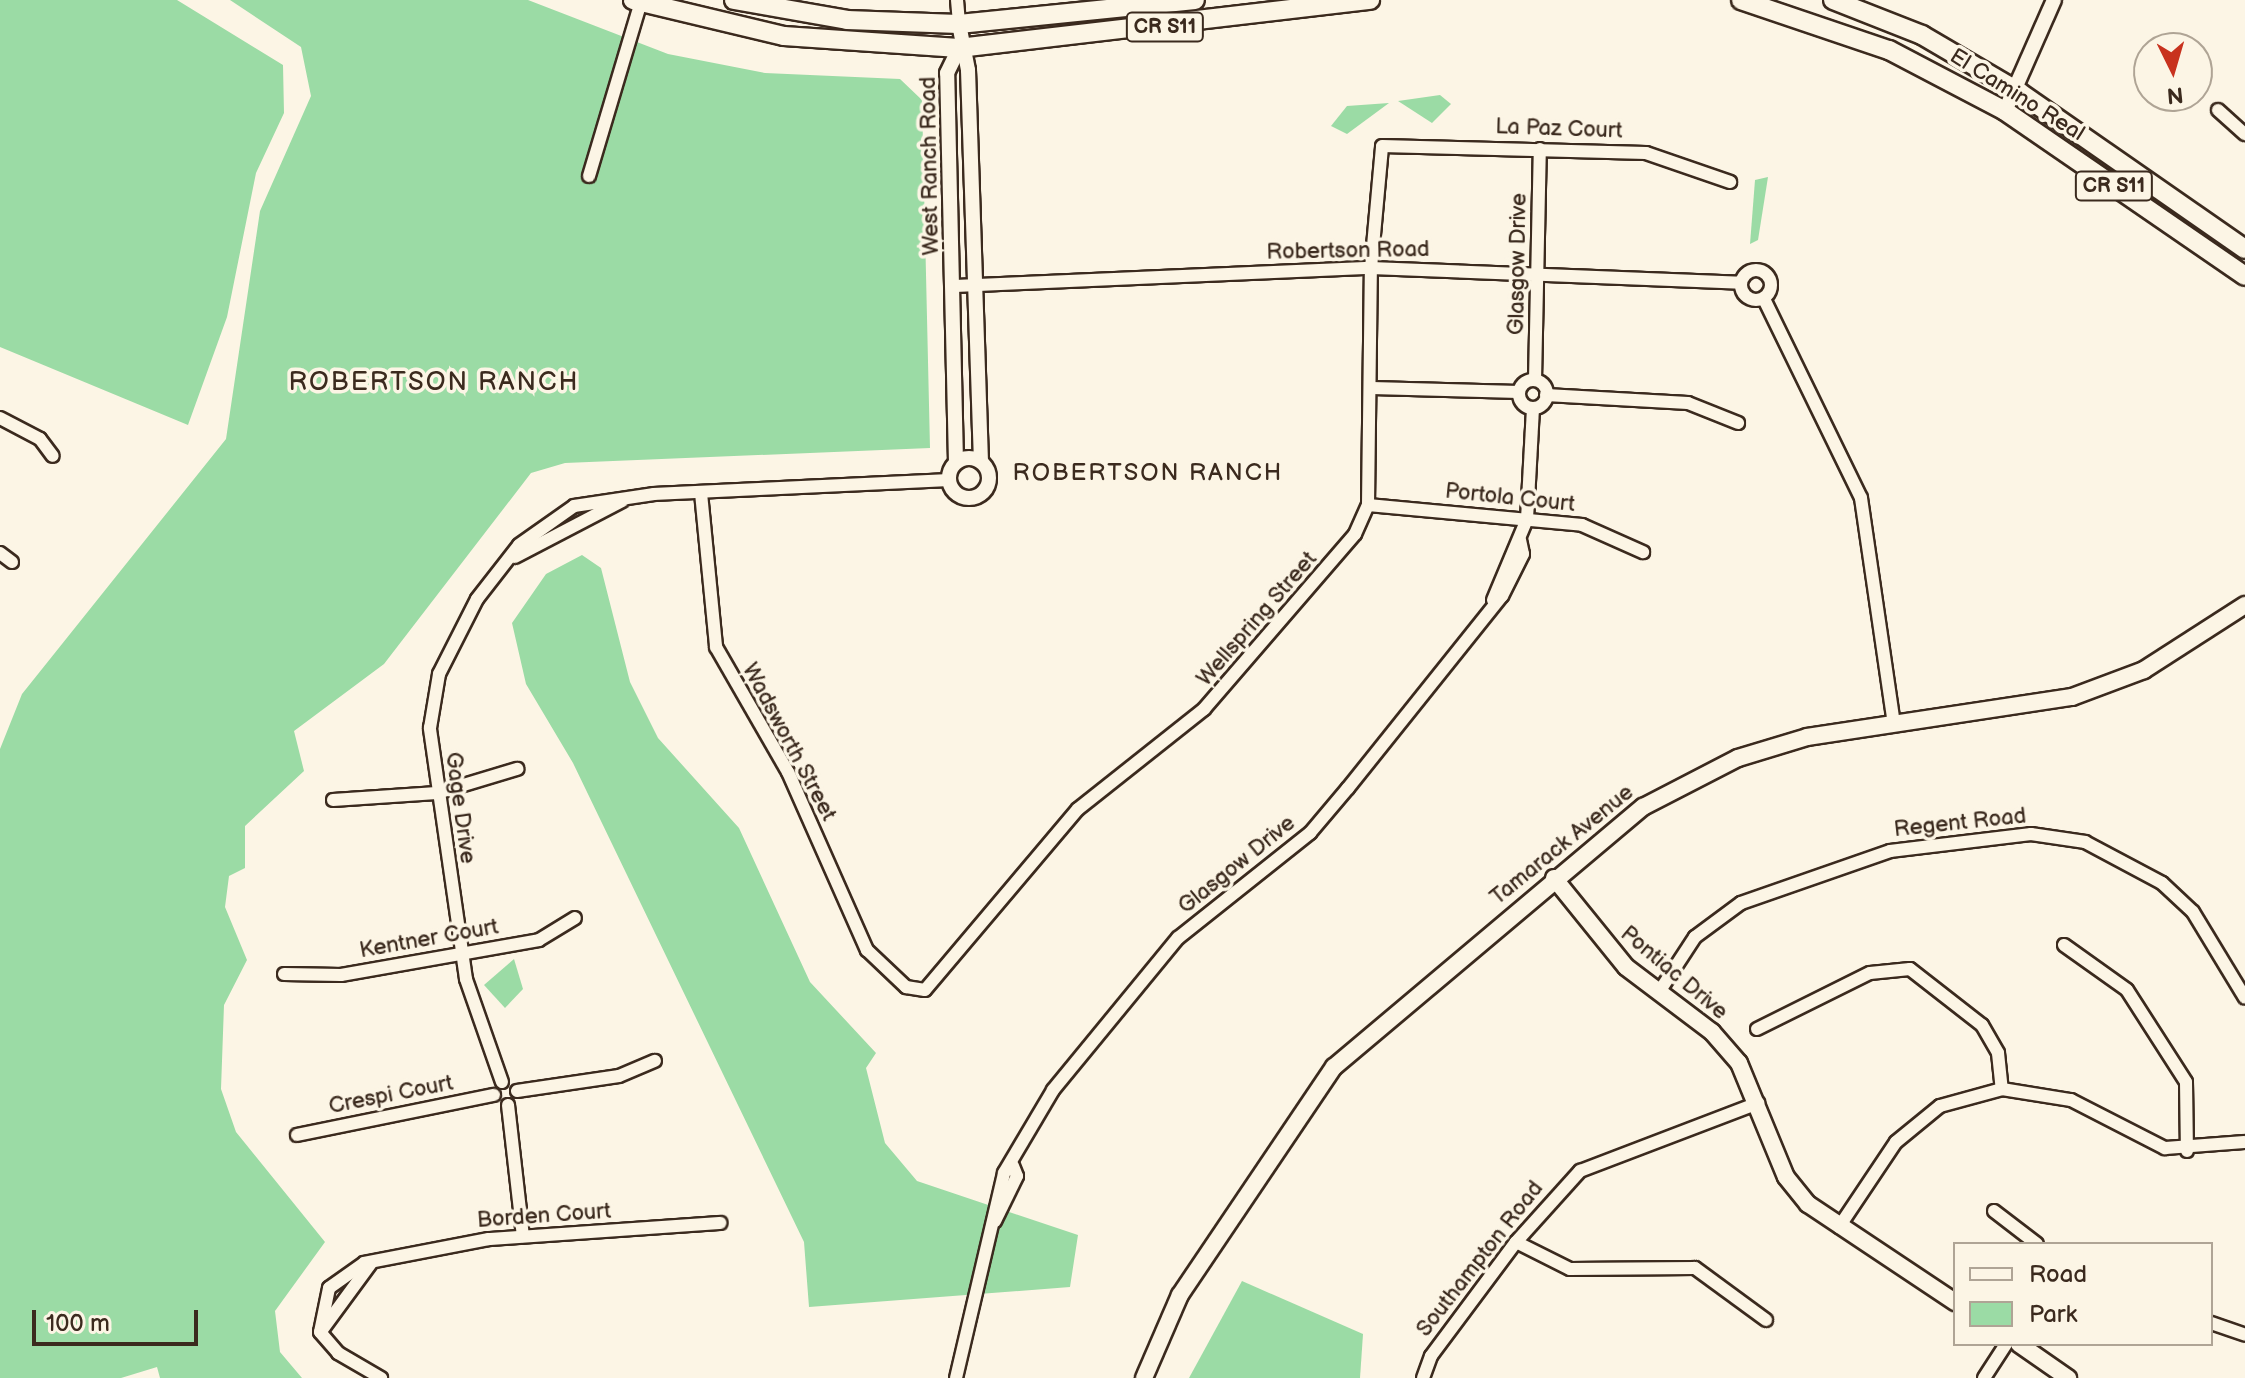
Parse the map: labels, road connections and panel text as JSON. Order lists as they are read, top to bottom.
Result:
{
  "streets": {
    "main road": [
      "CR S11",
      "El Camino Real",
      "Tamarack Avenue",
      "Pontiac Drive"
    ],
    "street": [
      "La Paz Court",
      "West Ranch Road",
      "Robertson Road",
      "Glasgow Drive",
      "Portola Court",
      "Wellspring Street",
      "Wadsworth Street",
      "Gage Drive",
      "Regent Road",
      "Kentner Court",
      "Crespi Court",
      "Borden Court",
      "Southampton Road"
    ]
  },
  "crossings": [
    ["CR S11", "West Ranch Road"],
    ["La Paz Court", "Glasgow Drive"],
    ["La Paz Court", "Wellspring Street"],
    ["West Ranch Road", "Robertson Road"],
    ["West Ranch Road", "Gage Drive"],
    ["Robertson Road", "Glasgow Drive"],
    ["Robertson Road", "Wellspring Street"],
    ["Glasgow Drive", "Portola Court"],
    ["Portola Court", "Wellspring Street"],
    ["Wellspring Street", "Wadsworth Street"],
    ["Wadsworth Street", "Gage Drive"],
    ["Gage Drive", "Kentner Court"],
    ["Regent Road", "Pontiac Drive"],
    ["Tamarack Avenue", "Pontiac Drive"],
    ["Pontiac Drive", "Southampton Road"]
  ],
  "districts": ["ROBERTSON RANCH", "ROBERTSON RANCH"],
  "legend": ["Road", "Park"],
  "scale_bar": "100 m",
  "north": "bottom"
}
